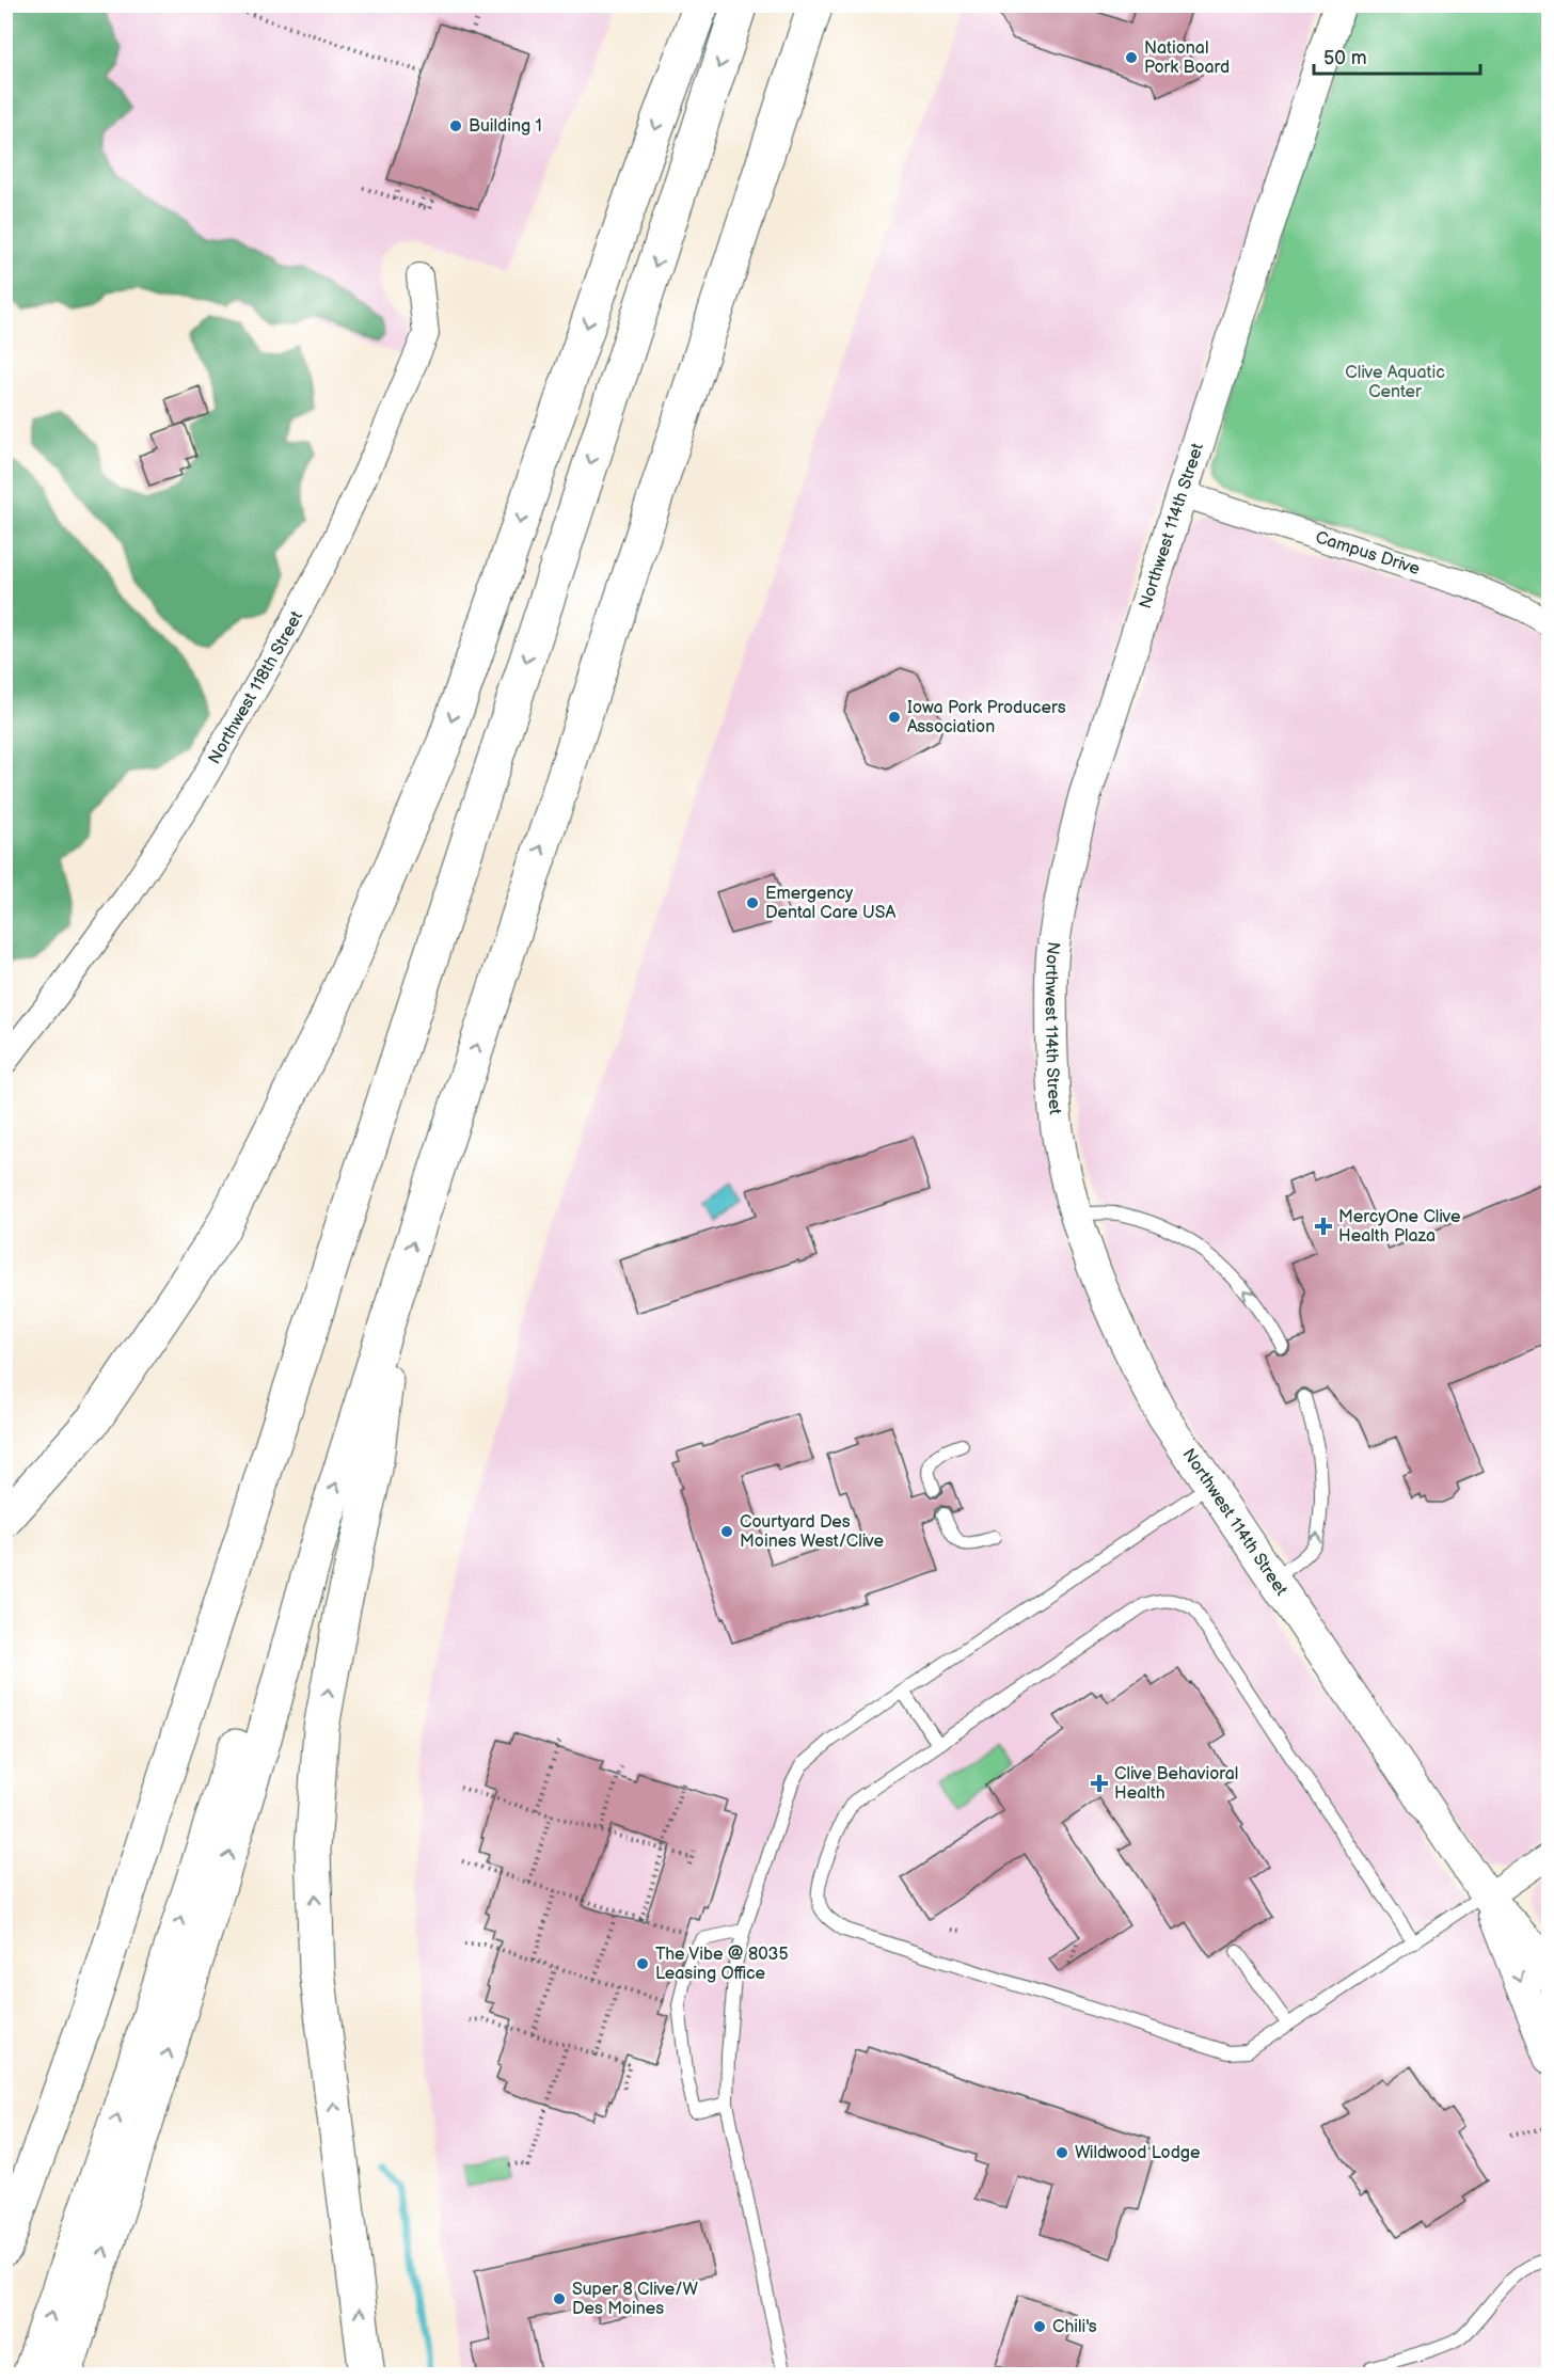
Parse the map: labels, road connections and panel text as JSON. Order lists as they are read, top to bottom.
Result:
{
  "streets": {
    "street": ["Northwest 114th Street", "Campus Drive", "Northwest 118th Street"]
  },
  "crossings": [
    ["Northwest 114th Street", "Campus Drive"]
  ],
  "parks": ["Clive Aquatic Center"],
  "places": {
    "other": [
      "National Pork Board",
      "Building 1",
      "Iowa Pork Producers Association",
      "Emergency Dental Care USA",
      "Courtyard Des Moines West/Clive",
      "The Vibe @ 8035 Leasing Office",
      "Wildwood Lodge",
      "Super 8 Clive/W Des Moines",
      "Chili's"
    ],
    "health": ["MercyOne Clive Health Plaza", "Clive Behavioral Health"]
  },
  "scale_bar": "50 m"
}
